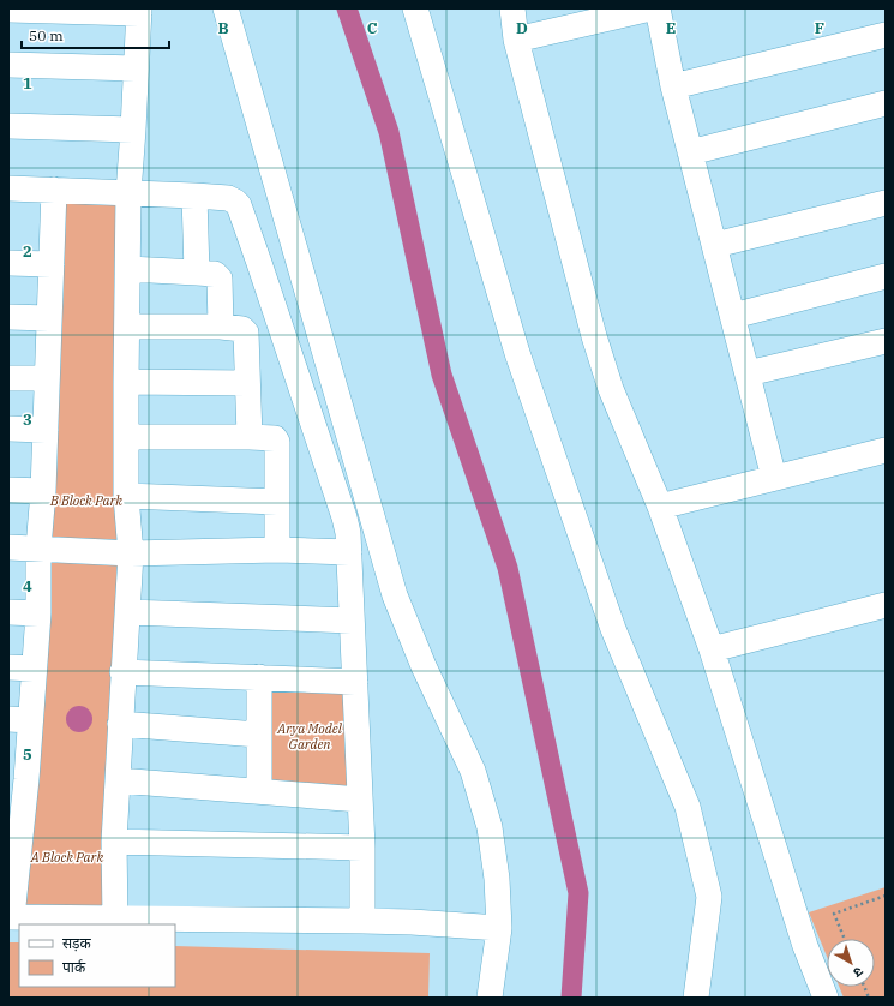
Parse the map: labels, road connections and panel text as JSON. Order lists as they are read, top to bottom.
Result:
{
  "parks": ["B Block Park", "Arya Model Garden", "A Block Park"],
  "legend": ["सड़क", "पार्क"],
  "scale_bar": "50 m",
  "north": "bottom right",
  "grid": {
    "columns": [
      "B",
      "C",
      "D",
      "E",
      "F"
    ],
    "rows": [
      "1",
      "2",
      "3",
      "4",
      "5"
    ]
  }
}
